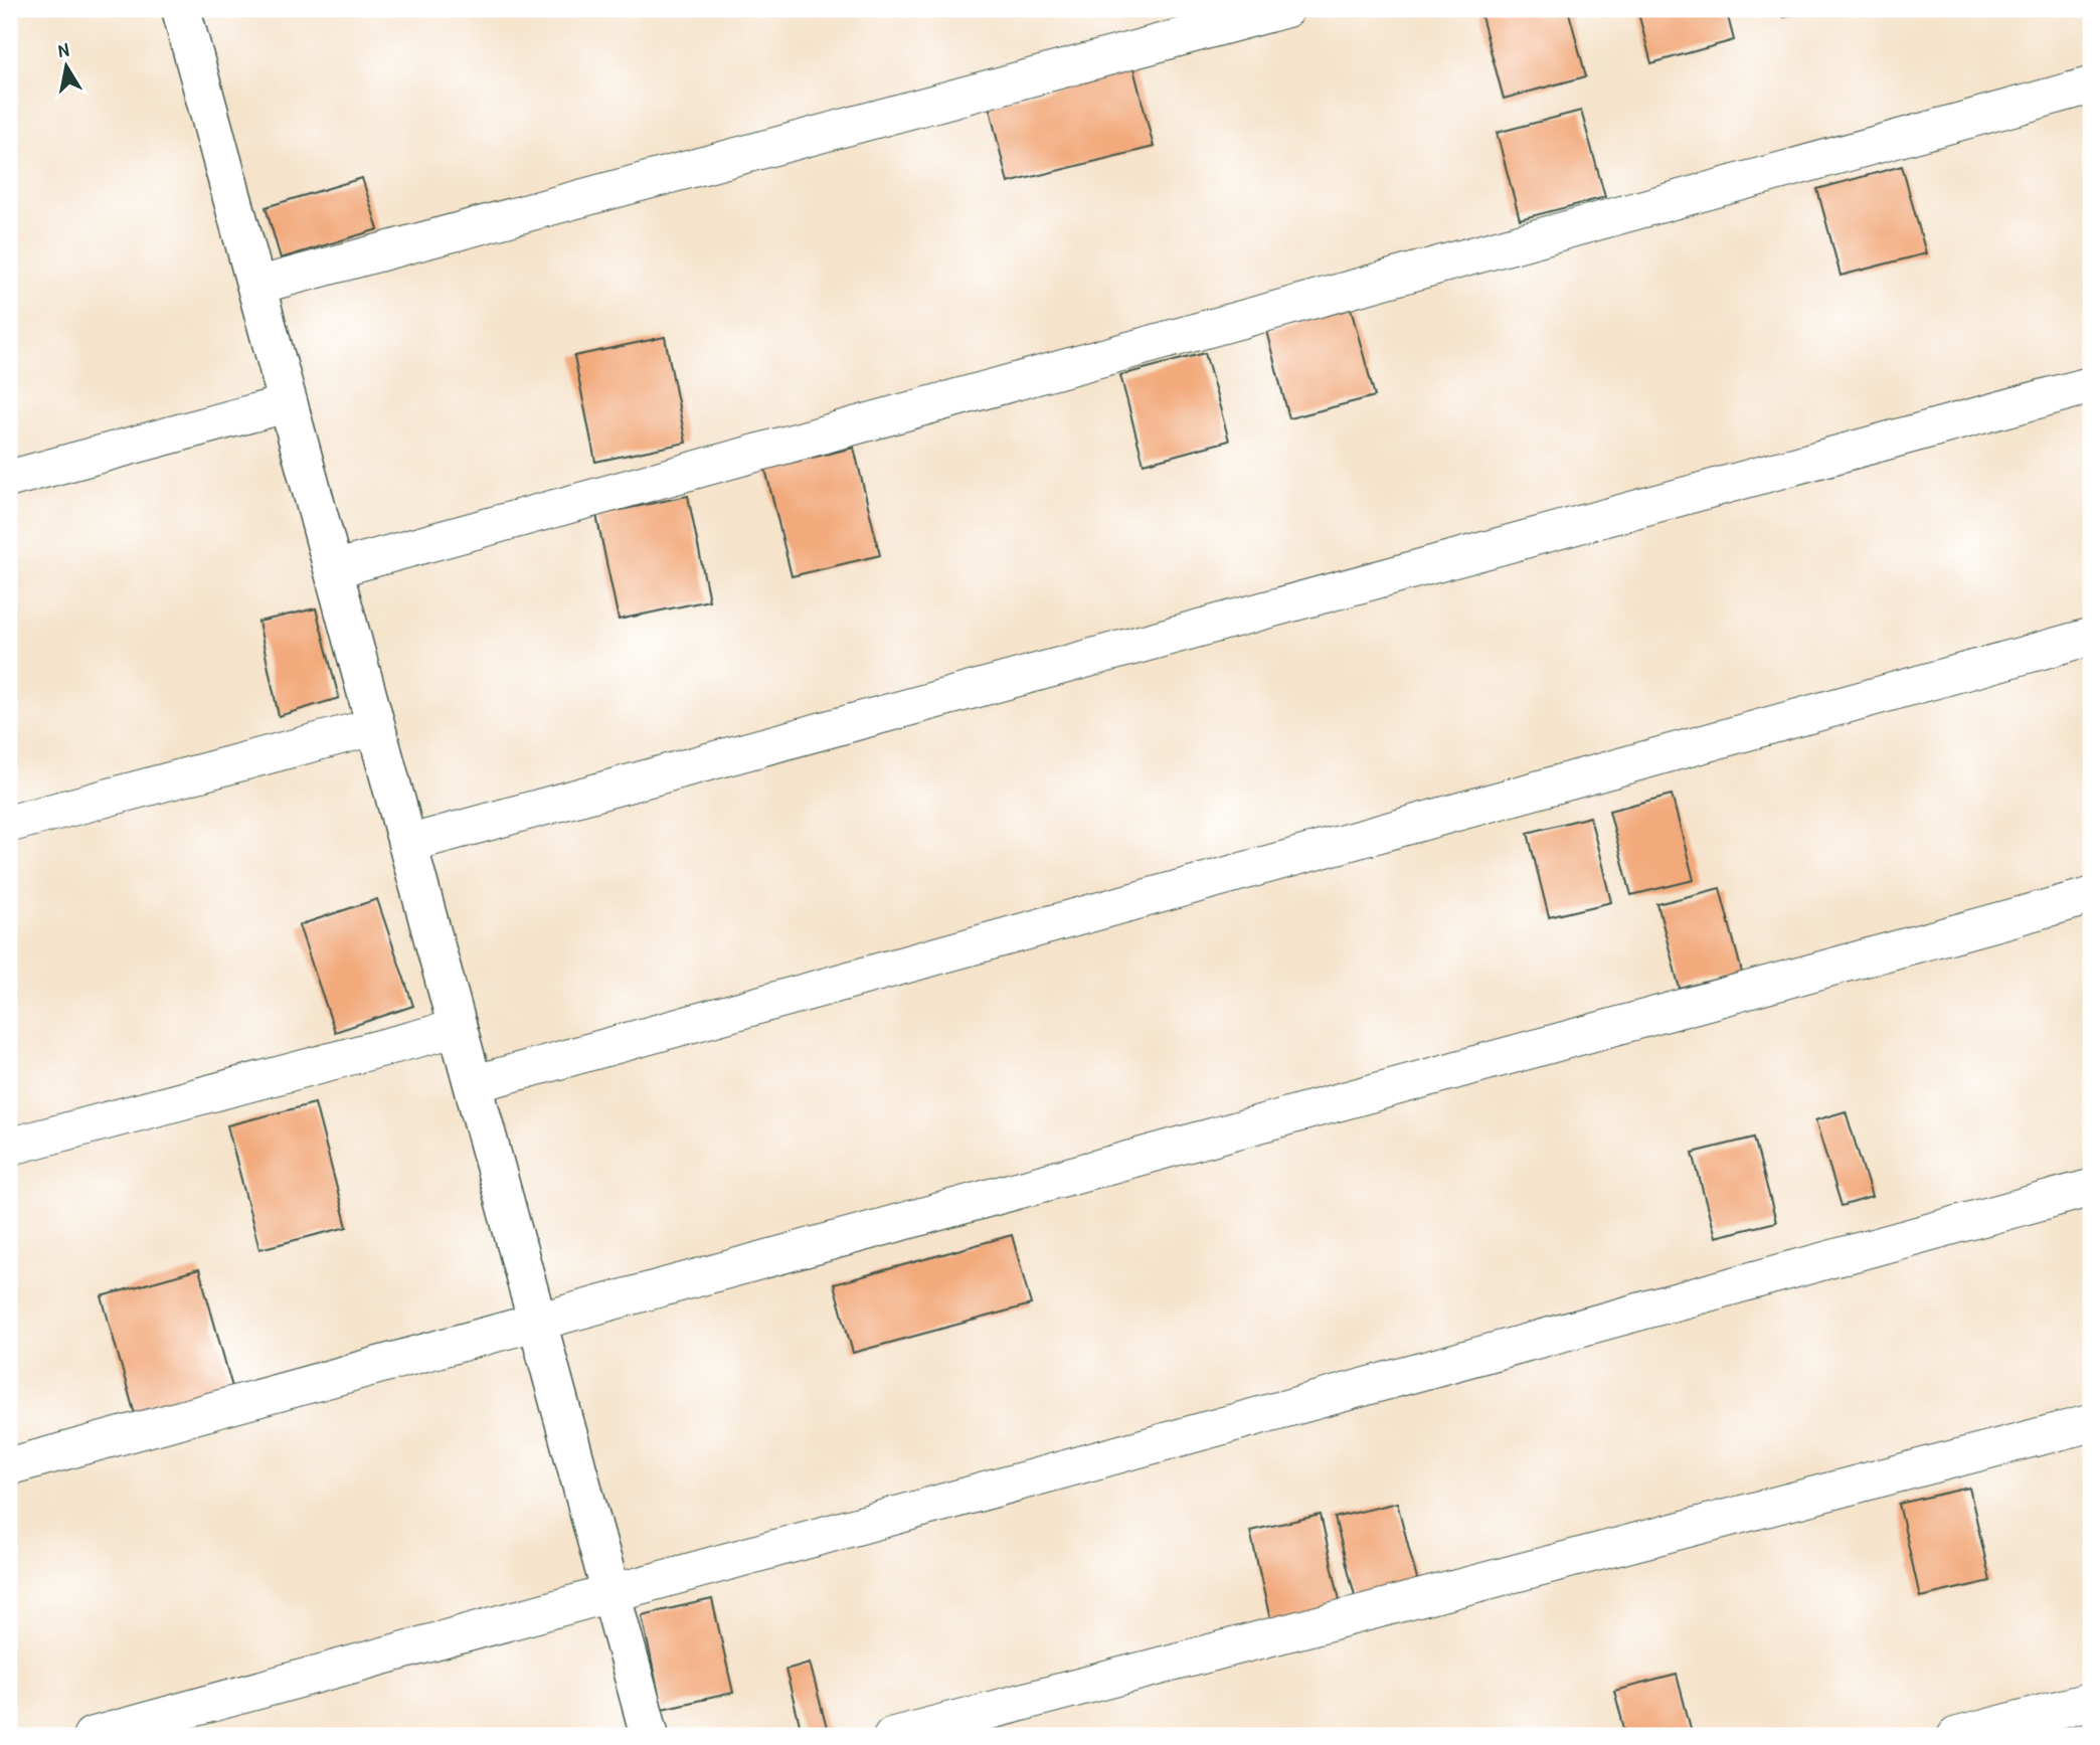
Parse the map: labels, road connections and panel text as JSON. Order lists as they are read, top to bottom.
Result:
{
  "north": "top"
}
